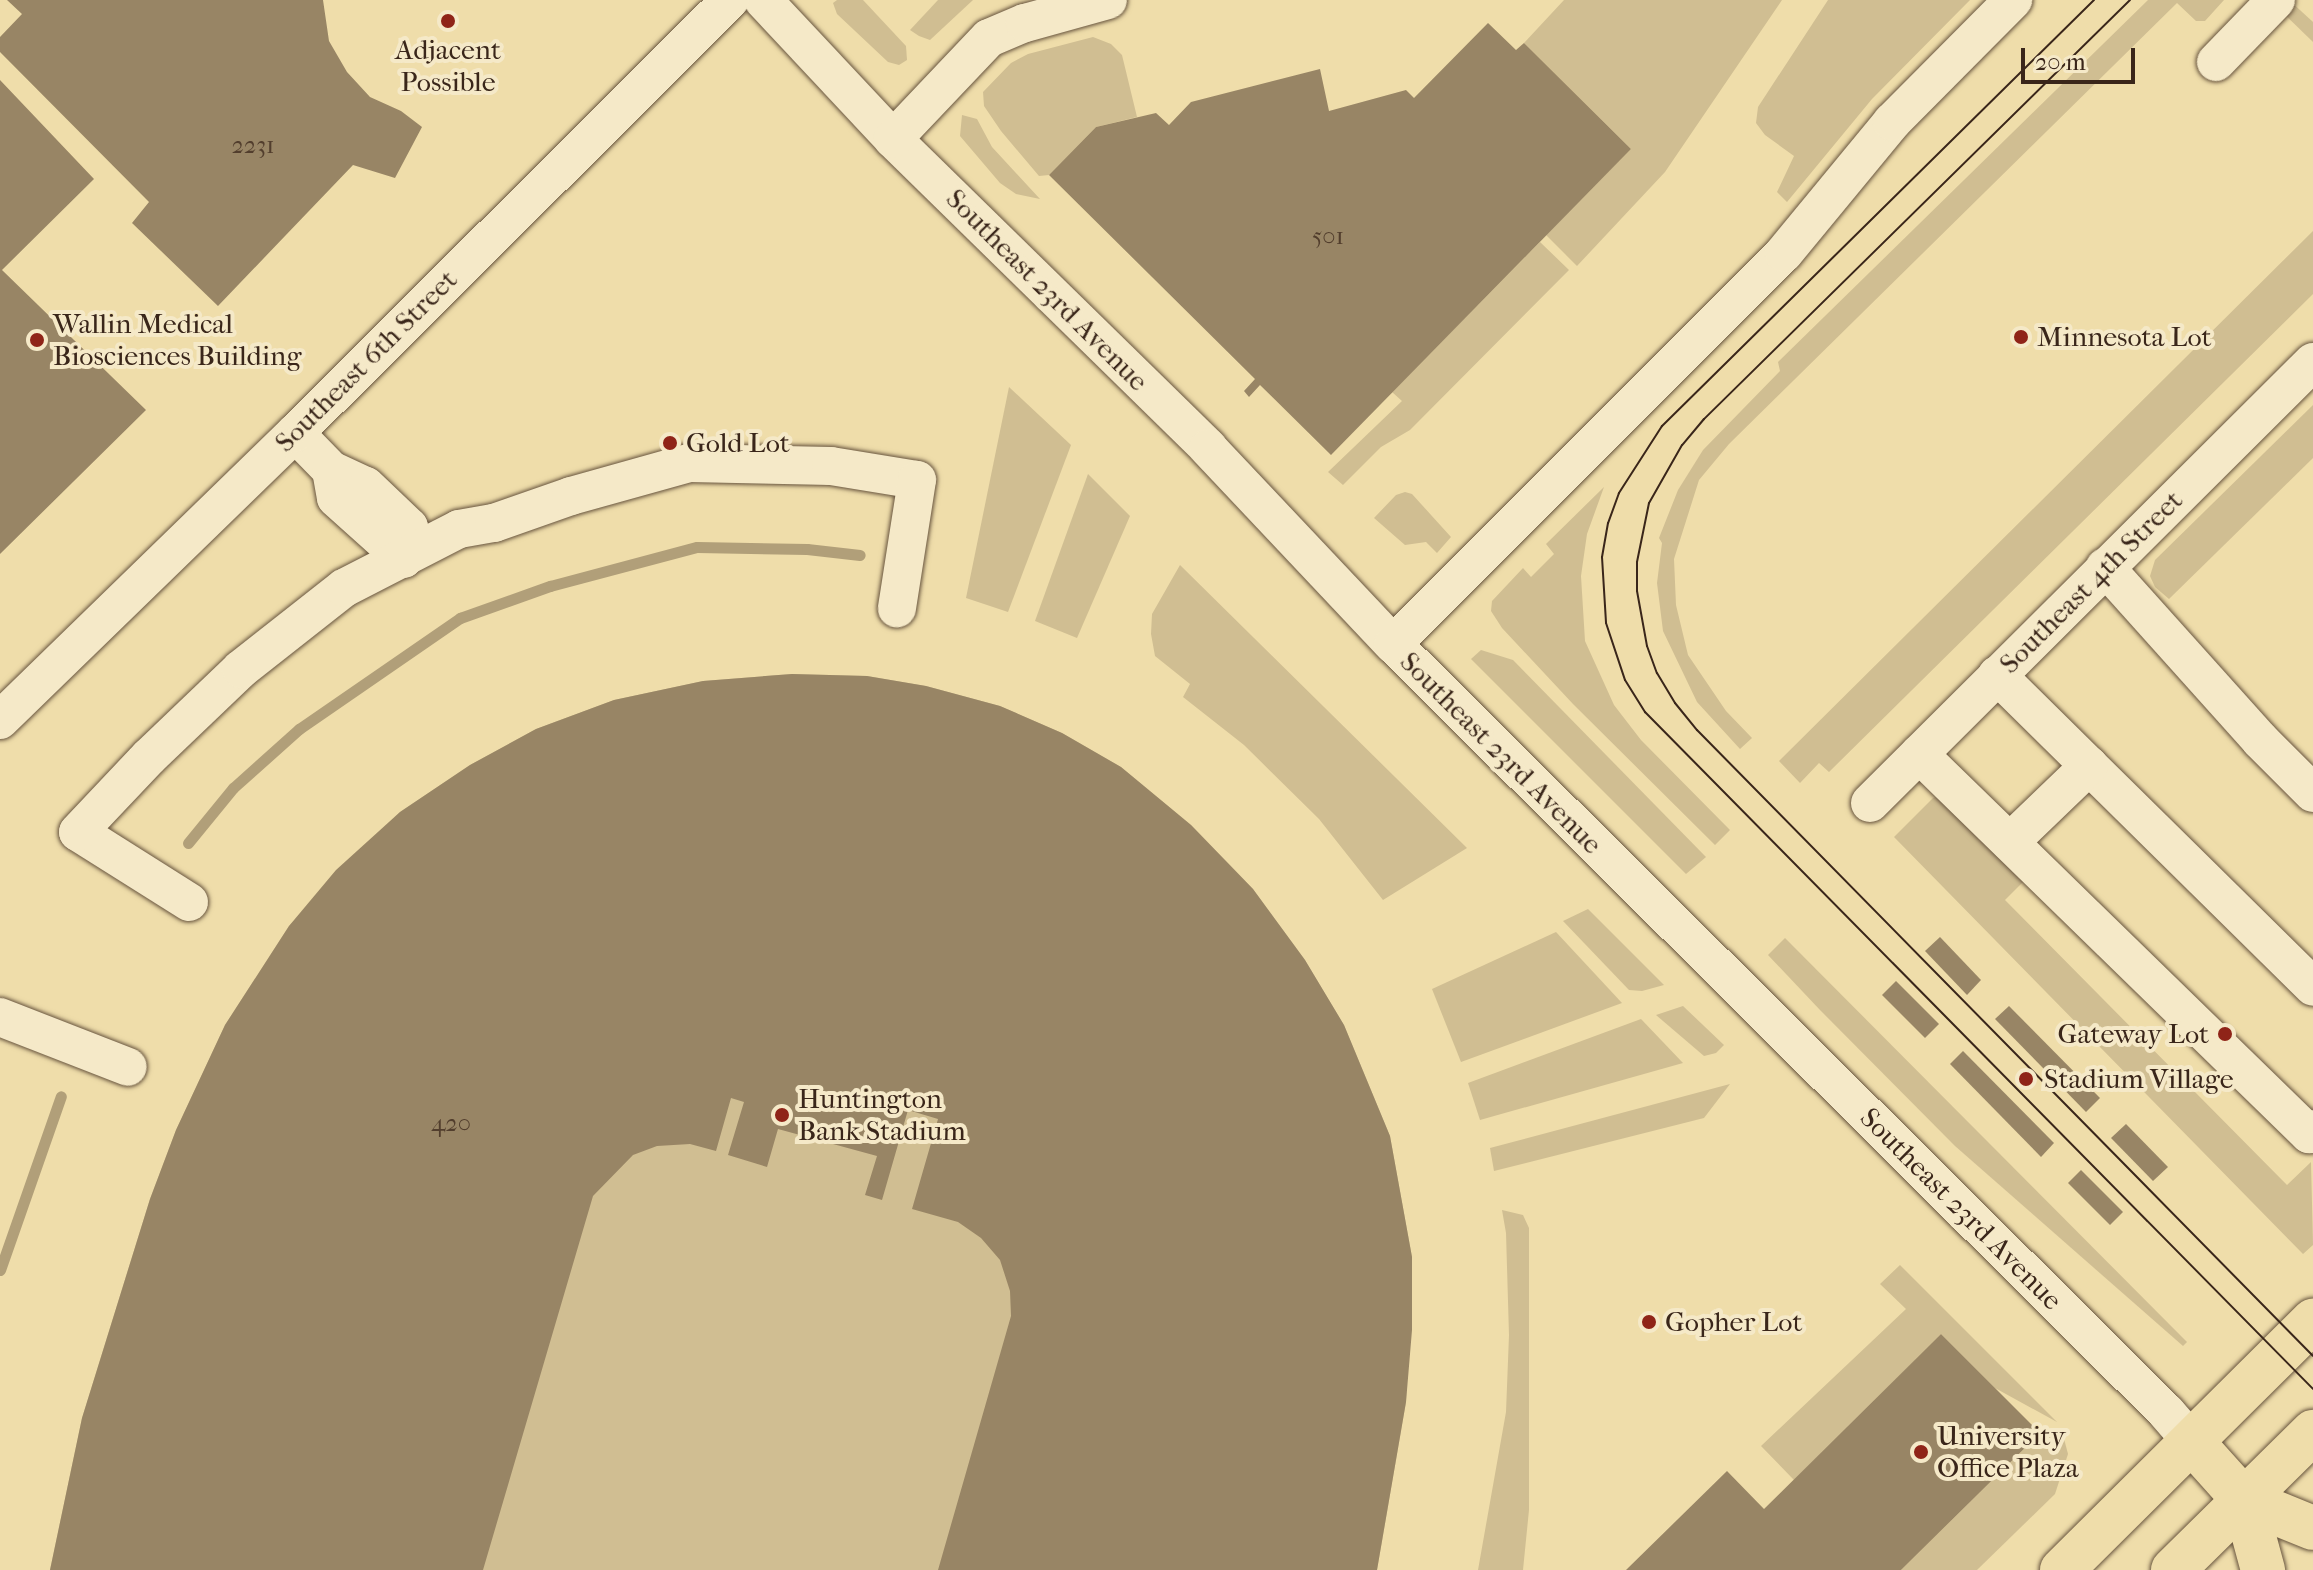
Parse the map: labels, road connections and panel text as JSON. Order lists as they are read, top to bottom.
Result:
{
  "streets": {
    "main road": ["Southeast 23rd Avenue"],
    "street": ["Southeast 6th Street", "Southeast 4th Street"]
  },
  "places": [
    "Adjacent Possible",
    "Minnesota Lot",
    "Wallin Medical Biosciences Building",
    "Gold Lot",
    "Gateway Lot",
    "Stadium Village",
    "Huntington Bank Stadium",
    "Gopher Lot",
    "University Office Plaza"
  ],
  "house_numbers": ["2231", "501", "420"],
  "scale_bar": "20 m"
}
